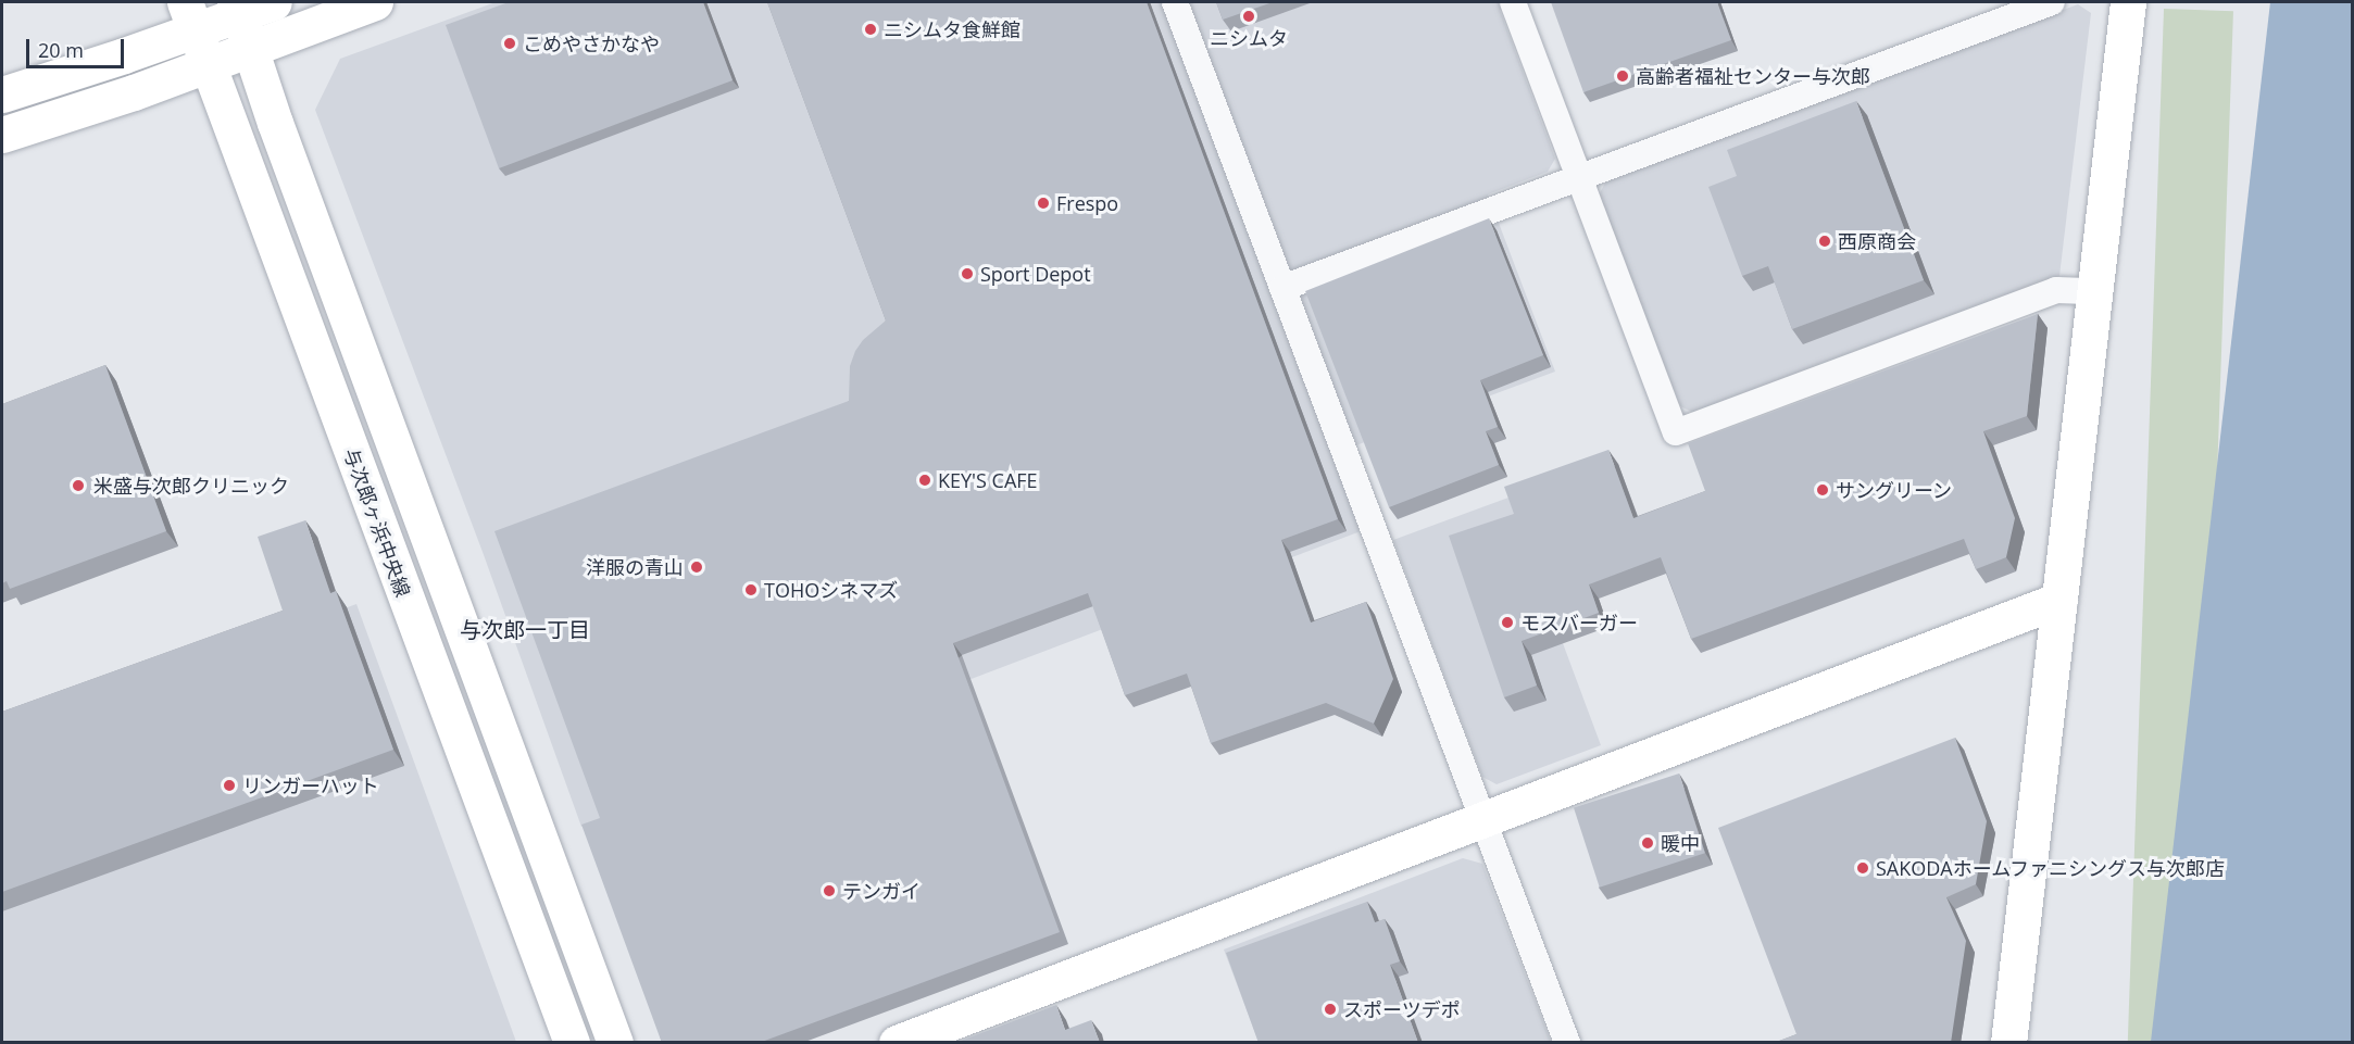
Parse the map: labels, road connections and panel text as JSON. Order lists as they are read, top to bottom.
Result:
{
  "streets": {
    "street": ["与次郎ヶ浜中央線"]
  },
  "districts": ["与次郎一丁目"],
  "places": [
    "ニシムタ",
    "ニシムタ食鮮館",
    "こめやさかなや",
    "高齢者福祉センター与次郎",
    "Frespo",
    "西原商会",
    "Sport Depot",
    "KEY'S CAFE",
    "米盛与次郎クリニック",
    "サングリーン",
    "洋服の青山",
    "TOHOシネマズ",
    "モスバーガー",
    "リンガーハット",
    "暖中",
    "SAKODAホームファニシングス与次郎店",
    "テンガイ",
    "スポーツデポ"
  ],
  "scale_bar": "20 m"
}
